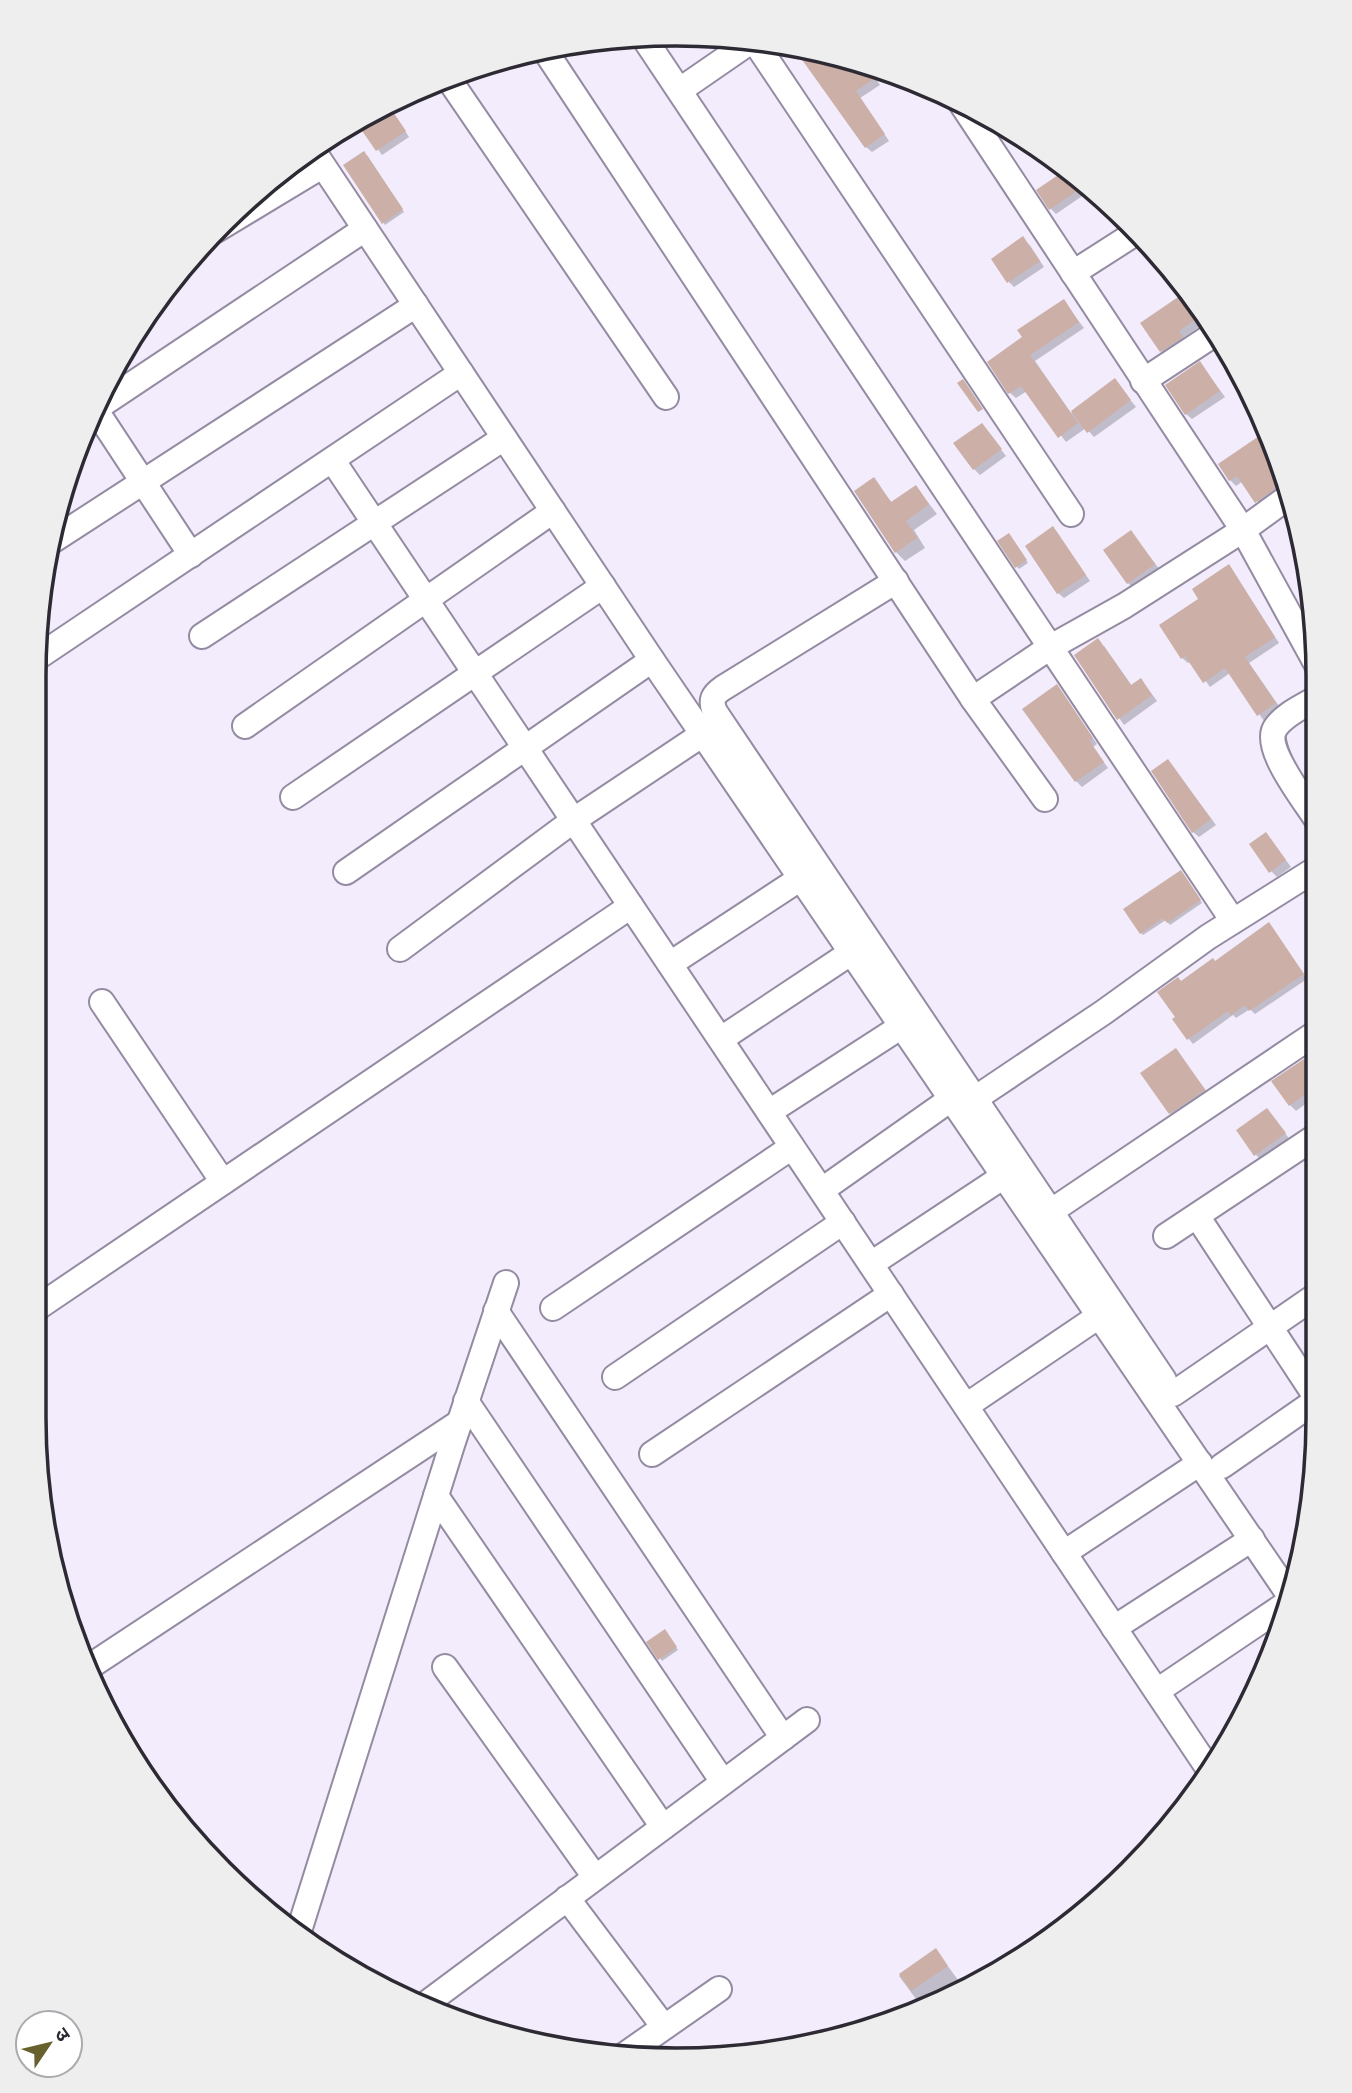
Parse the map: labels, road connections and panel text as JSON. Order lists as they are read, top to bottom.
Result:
{
  "north": "top right"
}
